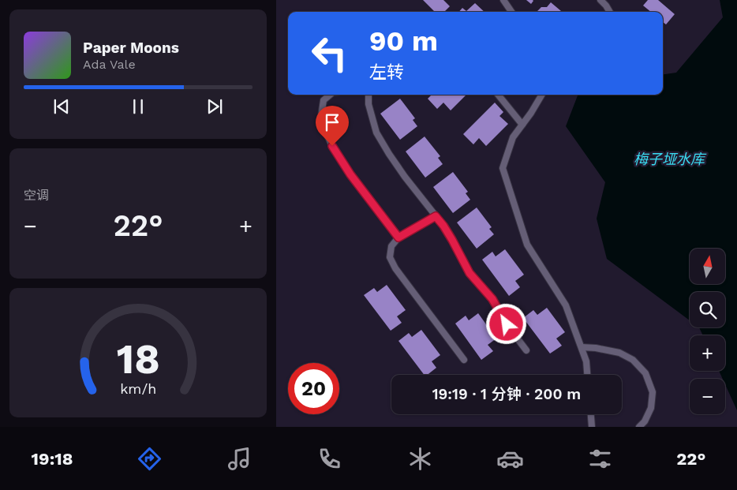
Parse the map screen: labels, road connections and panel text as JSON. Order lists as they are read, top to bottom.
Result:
{
  "water": ["梅子垭水库"],
  "north": "top",
  "page": {
    "turn": ["90 m", "左转"],
    "song": ["Paper Moons", "Ada Vale"],
    "tile": "空调",
    "heat": ["−", "22°", "+"],
    "map_buttons": ["+", "−"],
    "limit": "20",
    "trip": "19:19 · 1 分钟 · 200 m",
    "tabs": ["19:18", "22°"],
    "gauge": ["18", "km/h"]
  }
}
